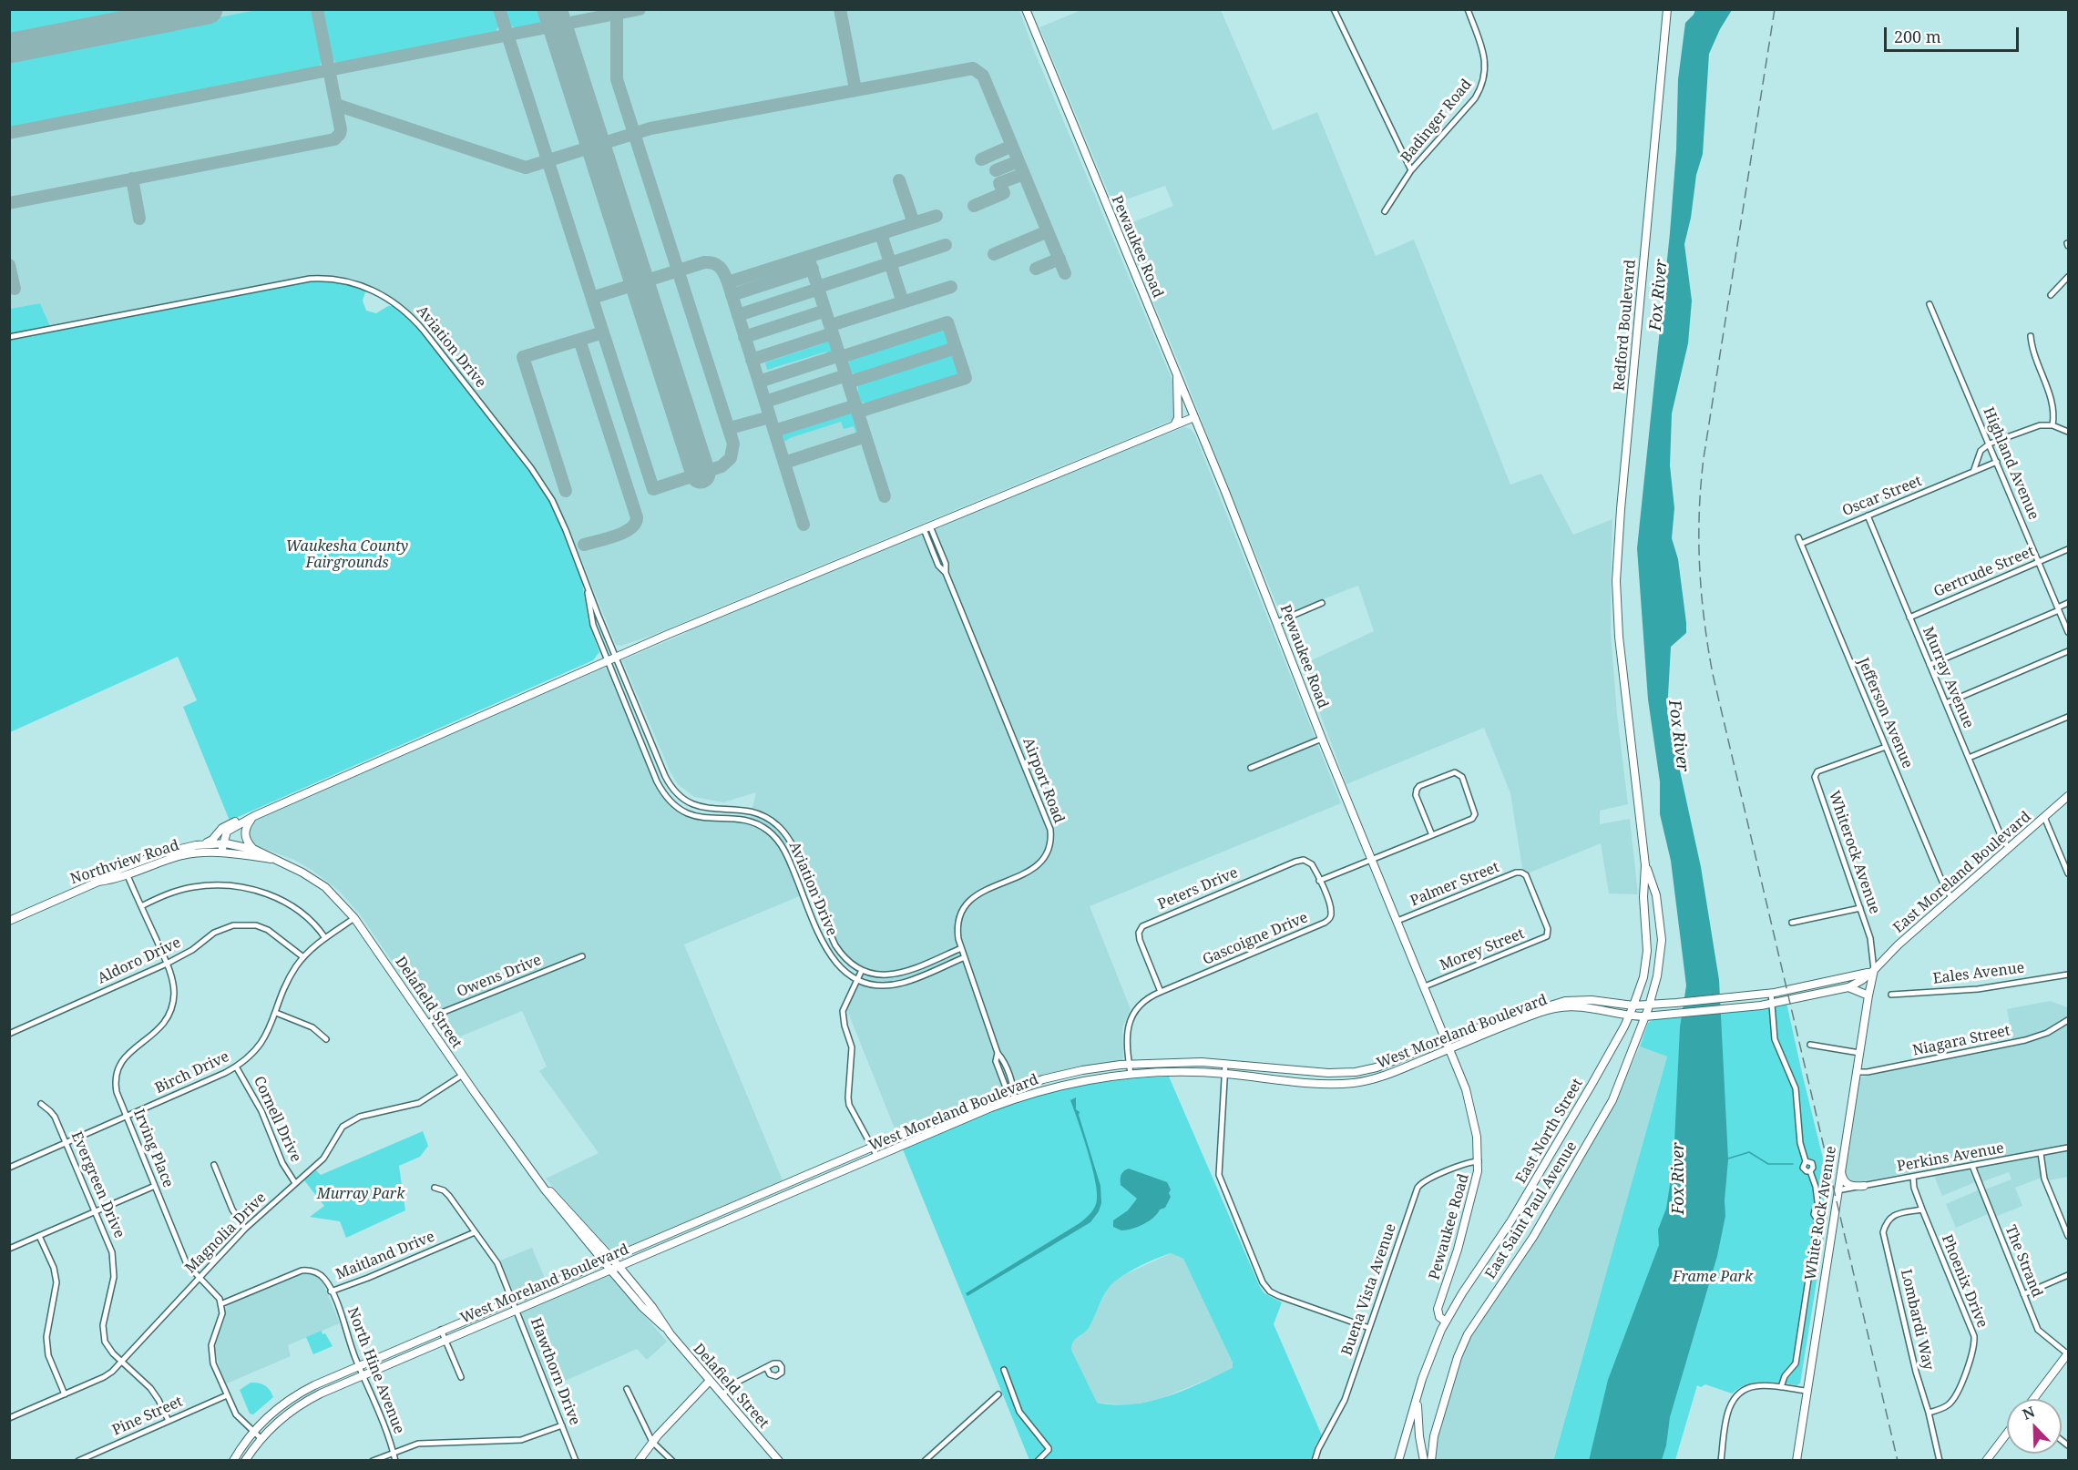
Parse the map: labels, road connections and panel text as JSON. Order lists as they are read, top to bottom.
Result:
{
  "streets": {
    "street": [
      "Badinger Road",
      "Pewaukee Road",
      "Redford Boulevard",
      "Aviation Drive",
      "Highland Avenue",
      "Oscar Street",
      "Gertrude Street",
      "Murray Avenue",
      "Jefferson Avenue",
      "Airport Road",
      "Whiterock Avenue",
      "Northview Road",
      "East Moreland Boulevard",
      "Palmer Street",
      "Peters Drive",
      "Gascoigne Drive",
      "Morey Street",
      "Aldoro Drive",
      "Eales Avenue",
      "Owens Drive",
      "Delafield Street",
      "West Moreland Boulevard",
      "Niagara Street",
      "Birch Drive",
      "Cornell Drive",
      "East North Street",
      "Irving Place",
      "Perkins Avenue",
      "Evergreen Drive",
      "East Saint Paul Avenue",
      "White Rock Avenue",
      "Magnolia Drive",
      "Maitland Drive",
      "The Strand",
      "Phoenix Drive",
      "Buena Vista Avenue",
      "Lombardi Way",
      "North Hine Avenue",
      "Hawthorn Drive",
      "Pine Street"
    ]
  },
  "crossings": [
    ["Pewaukee Road", "Palmer Street"],
    ["Pewaukee Road", "Morey Street"],
    ["Pewaukee Road", "West Moreland Boulevard"],
    ["Pewaukee Road", "East North Street"],
    ["Pewaukee Road", "Buena Vista Avenue"],
    ["Redford Boulevard", "East North Street"],
    ["Aviation Drive", "Airport Road"],
    ["Highland Avenue", "Oscar Street"],
    ["Highland Avenue", "Gertrude Street"],
    ["Oscar Street", "Murray Avenue"],
    ["Oscar Street", "Jefferson Avenue"],
    ["Gertrude Street", "Murray Avenue"],
    ["Murray Avenue", "East Moreland Boulevard"],
    ["Jefferson Avenue", "Whiterock Avenue"],
    ["Jefferson Avenue", "East Moreland Boulevard"],
    ["Airport Road", "West Moreland Boulevard"],
    ["Whiterock Avenue", "East Moreland Boulevard"],
    ["Whiterock Avenue", "White Rock Avenue"],
    ["Northview Road", "Delafield Street"],
    ["Northview Road", "Irving Place"],
    ["East Moreland Boulevard", "West Moreland Boulevard"],
    ["East Moreland Boulevard", "East North Street"],
    ["East Moreland Boulevard", "East Saint Paul Avenue"],
    ["East Moreland Boulevard", "White Rock Avenue"],
    ["Palmer Street", "Morey Street"],
    ["Peters Drive", "Gascoigne Drive"],
    ["Gascoigne Drive", "West Moreland Boulevard"],
    ["Aldoro Drive", "Birch Drive"],
    ["Aldoro Drive", "Irving Place"],
    ["Owens Drive", "Delafield Street"],
    ["Delafield Street", "West Moreland Boulevard"],
    ["Delafield Street", "Birch Drive"],
    ["Delafield Street", "Magnolia Drive"],
    ["West Moreland Boulevard", "East North Street"],
    ["West Moreland Boulevard", "East Saint Paul Avenue"],
    ["West Moreland Boulevard", "North Hine Avenue"],
    ["West Moreland Boulevard", "Hawthorn Drive"],
    ["Niagara Street", "White Rock Avenue"],
    ["Birch Drive", "Cornell Drive"],
    ["Birch Drive", "Irving Place"],
    ["Birch Drive", "Evergreen Drive"],
    ["Cornell Drive", "Magnolia Drive"],
    ["East North Street", "East Saint Paul Avenue"],
    ["Irving Place", "Magnolia Drive"],
    ["Irving Place", "Maitland Drive"],
    ["Perkins Avenue", "White Rock Avenue"],
    ["Perkins Avenue", "The Strand"],
    ["Perkins Avenue", "Phoenix Drive"],
    ["Evergreen Drive", "Magnolia Drive"],
    ["Evergreen Drive", "Pine Street"],
    ["Maitland Drive", "North Hine Avenue"],
    ["Maitland Drive", "Hawthorn Drive"],
    ["Phoenix Drive", "Lombardi Way"]
  ],
  "water": ["Fox River"],
  "parks": ["Waukesha County Fairgrounds", "Murray Park", "Frame Park"],
  "scale_bar": "200 m",
  "north": "top left"
}
